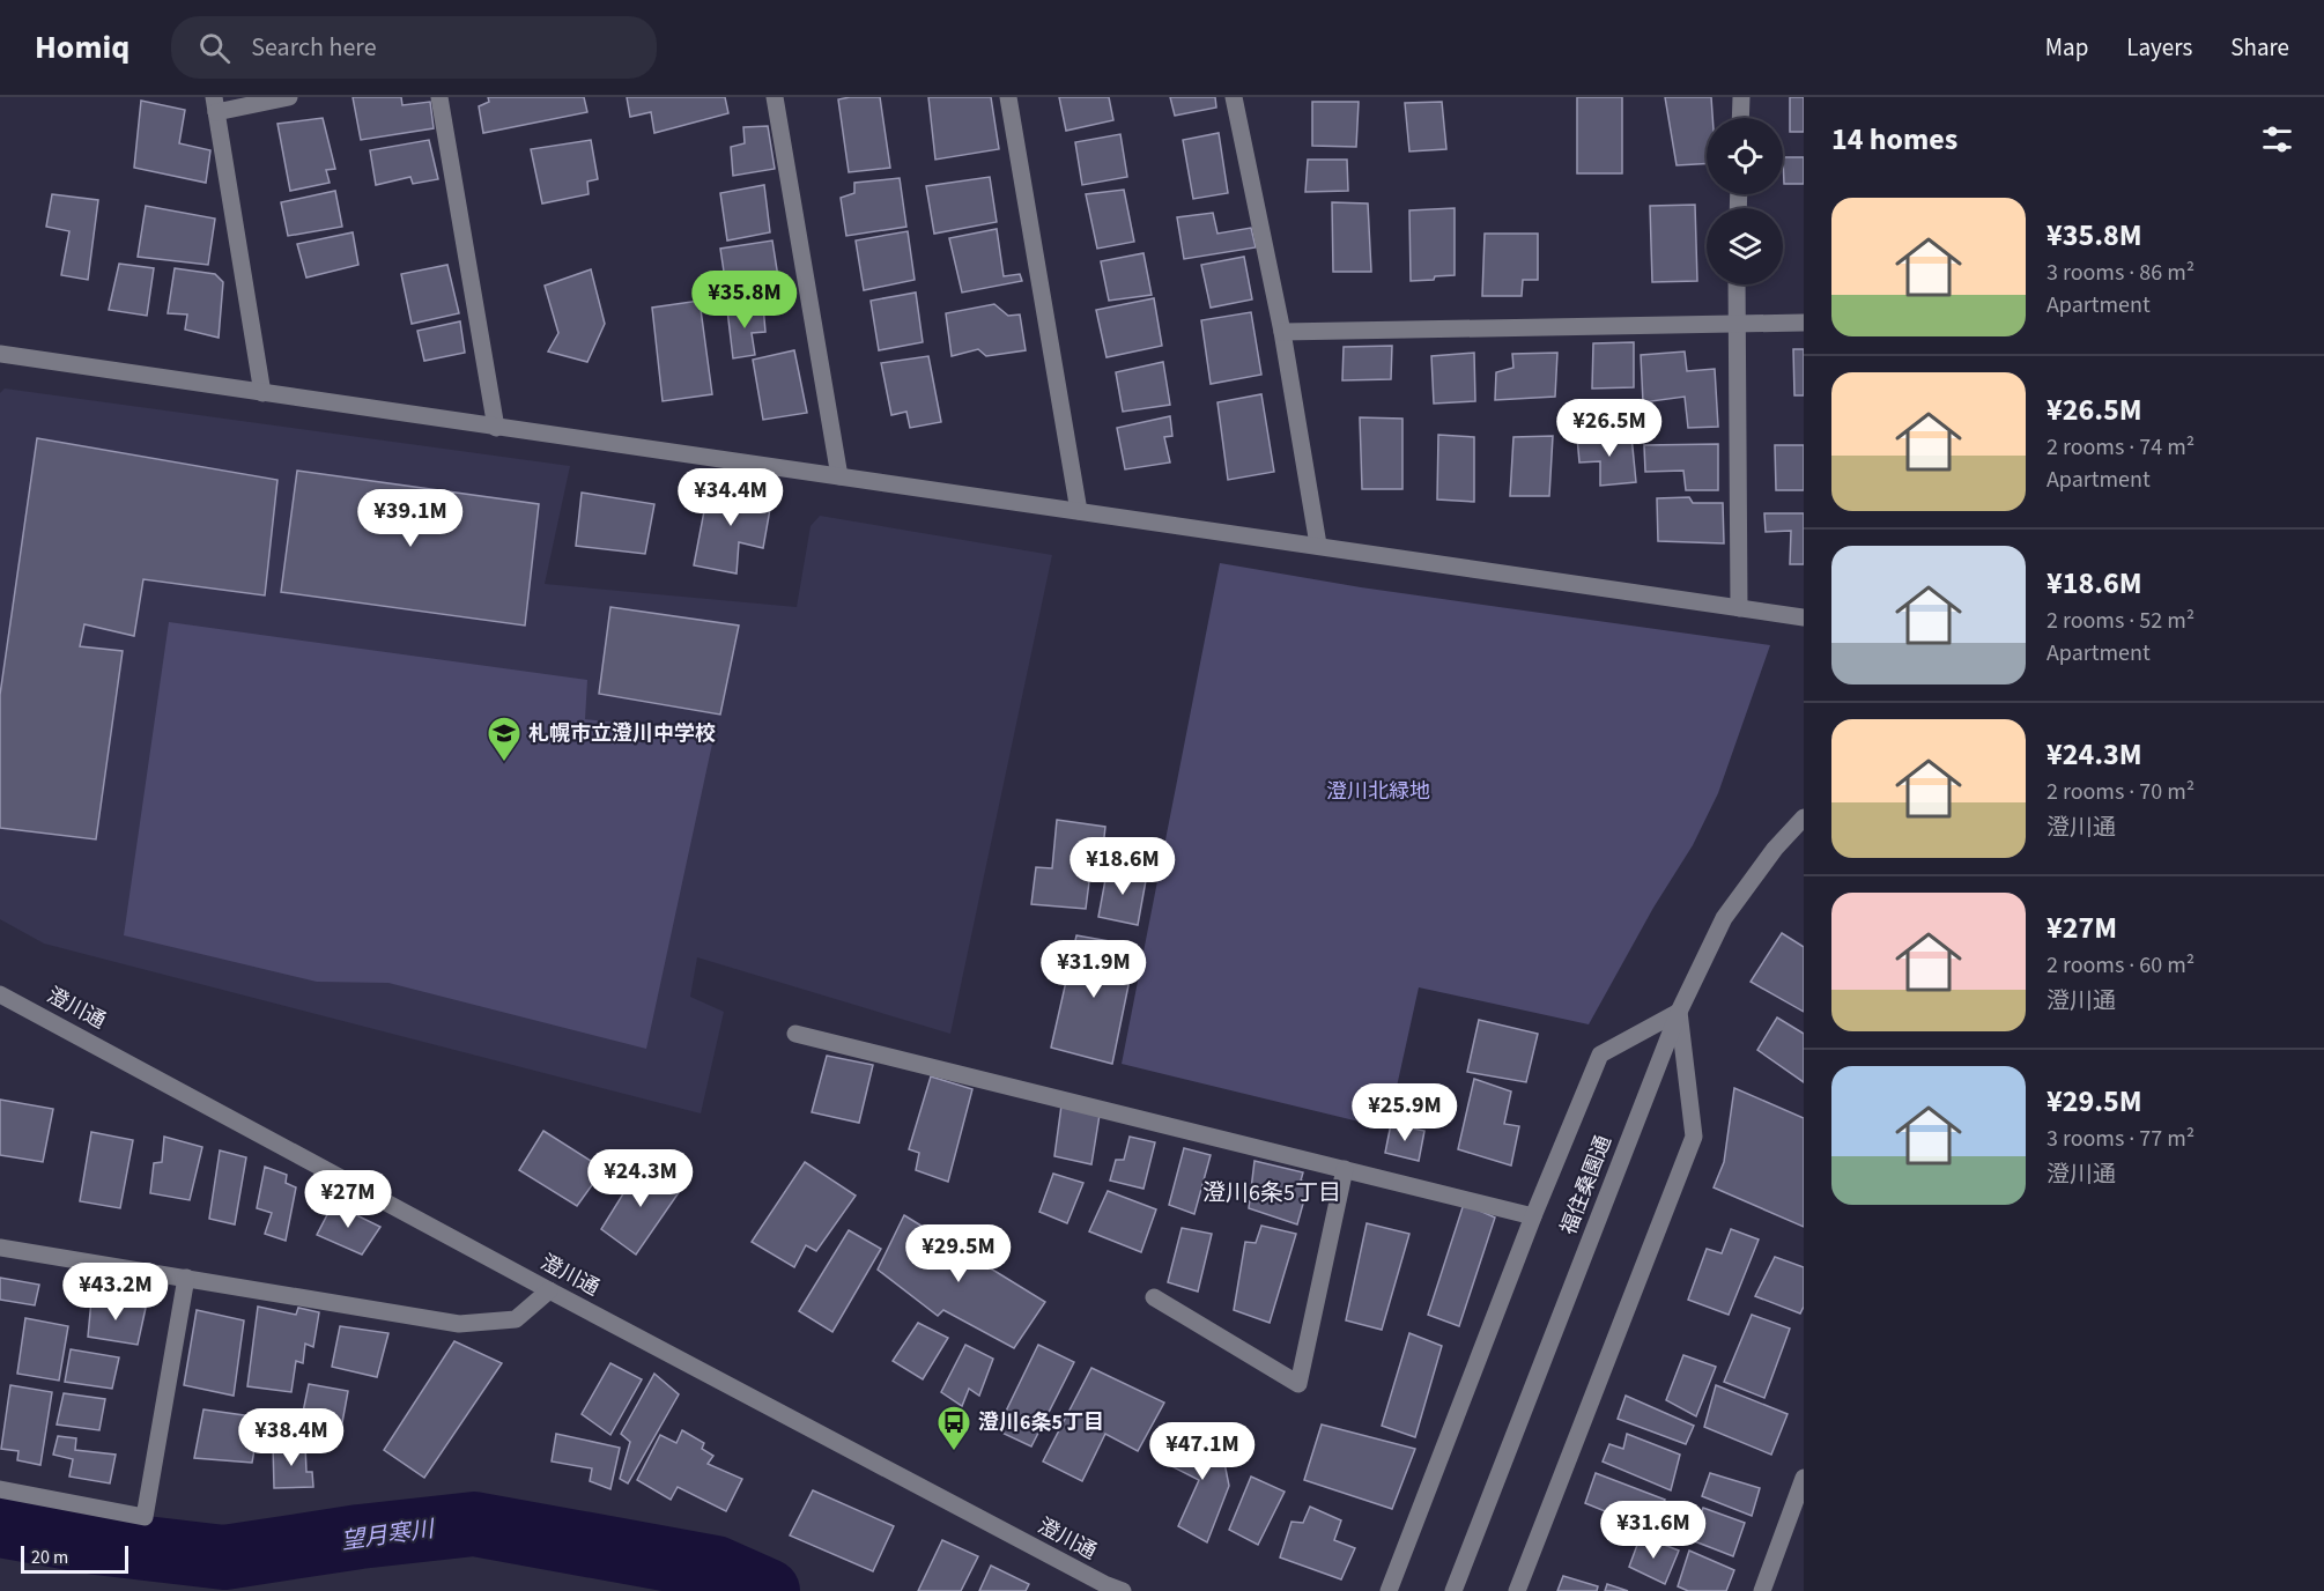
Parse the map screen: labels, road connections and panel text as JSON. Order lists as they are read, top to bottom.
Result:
{
  "streets": {
    "street": ["澄川通", "福住桑園通"]
  },
  "districts": ["澄川6条5丁目"],
  "water": ["望月寒川"],
  "parks": ["澄川北緑地"],
  "places": {
    "school or university": ["札幌市立澄川中学校"],
    "bus stop": ["澄川6条5丁目"]
  },
  "scale_bar": "20 m",
  "page": {
    "header": "Homiq",
    "search": "Search here",
    "nav": ["Map", "Layers", "Share"],
    "heading": "14 homes",
    "list": [
      {
        "name": "¥35.8M",
        "note": "3 rooms · 86 m² · Apartment"
      },
      {
        "name": "¥26.5M",
        "note": "2 rooms · 74 m² · Apartment"
      },
      {
        "name": "¥18.6M",
        "note": "2 rooms · 52 m² · Apartment"
      },
      {
        "name": "¥24.3M",
        "note": "2 rooms · 70 m² · 澄川通"
      },
      {
        "name": "¥27M",
        "note": "2 rooms · 60 m² · 澄川通"
      },
      {
        "name": "¥29.5M",
        "note": "3 rooms · 77 m² · 澄川通"
      }
    ],
    "price": [
      "¥35.8M",
      "¥26.5M",
      "¥34.4M",
      "¥39.1M",
      "¥18.6M",
      "¥31.9M",
      "¥25.9M",
      "¥24.3M",
      "¥27M",
      "¥29.5M",
      "¥43.2M",
      "¥38.4M",
      "¥47.1M",
      "¥31.6M"
    ],
    "scale": "20 m"
  }
}
